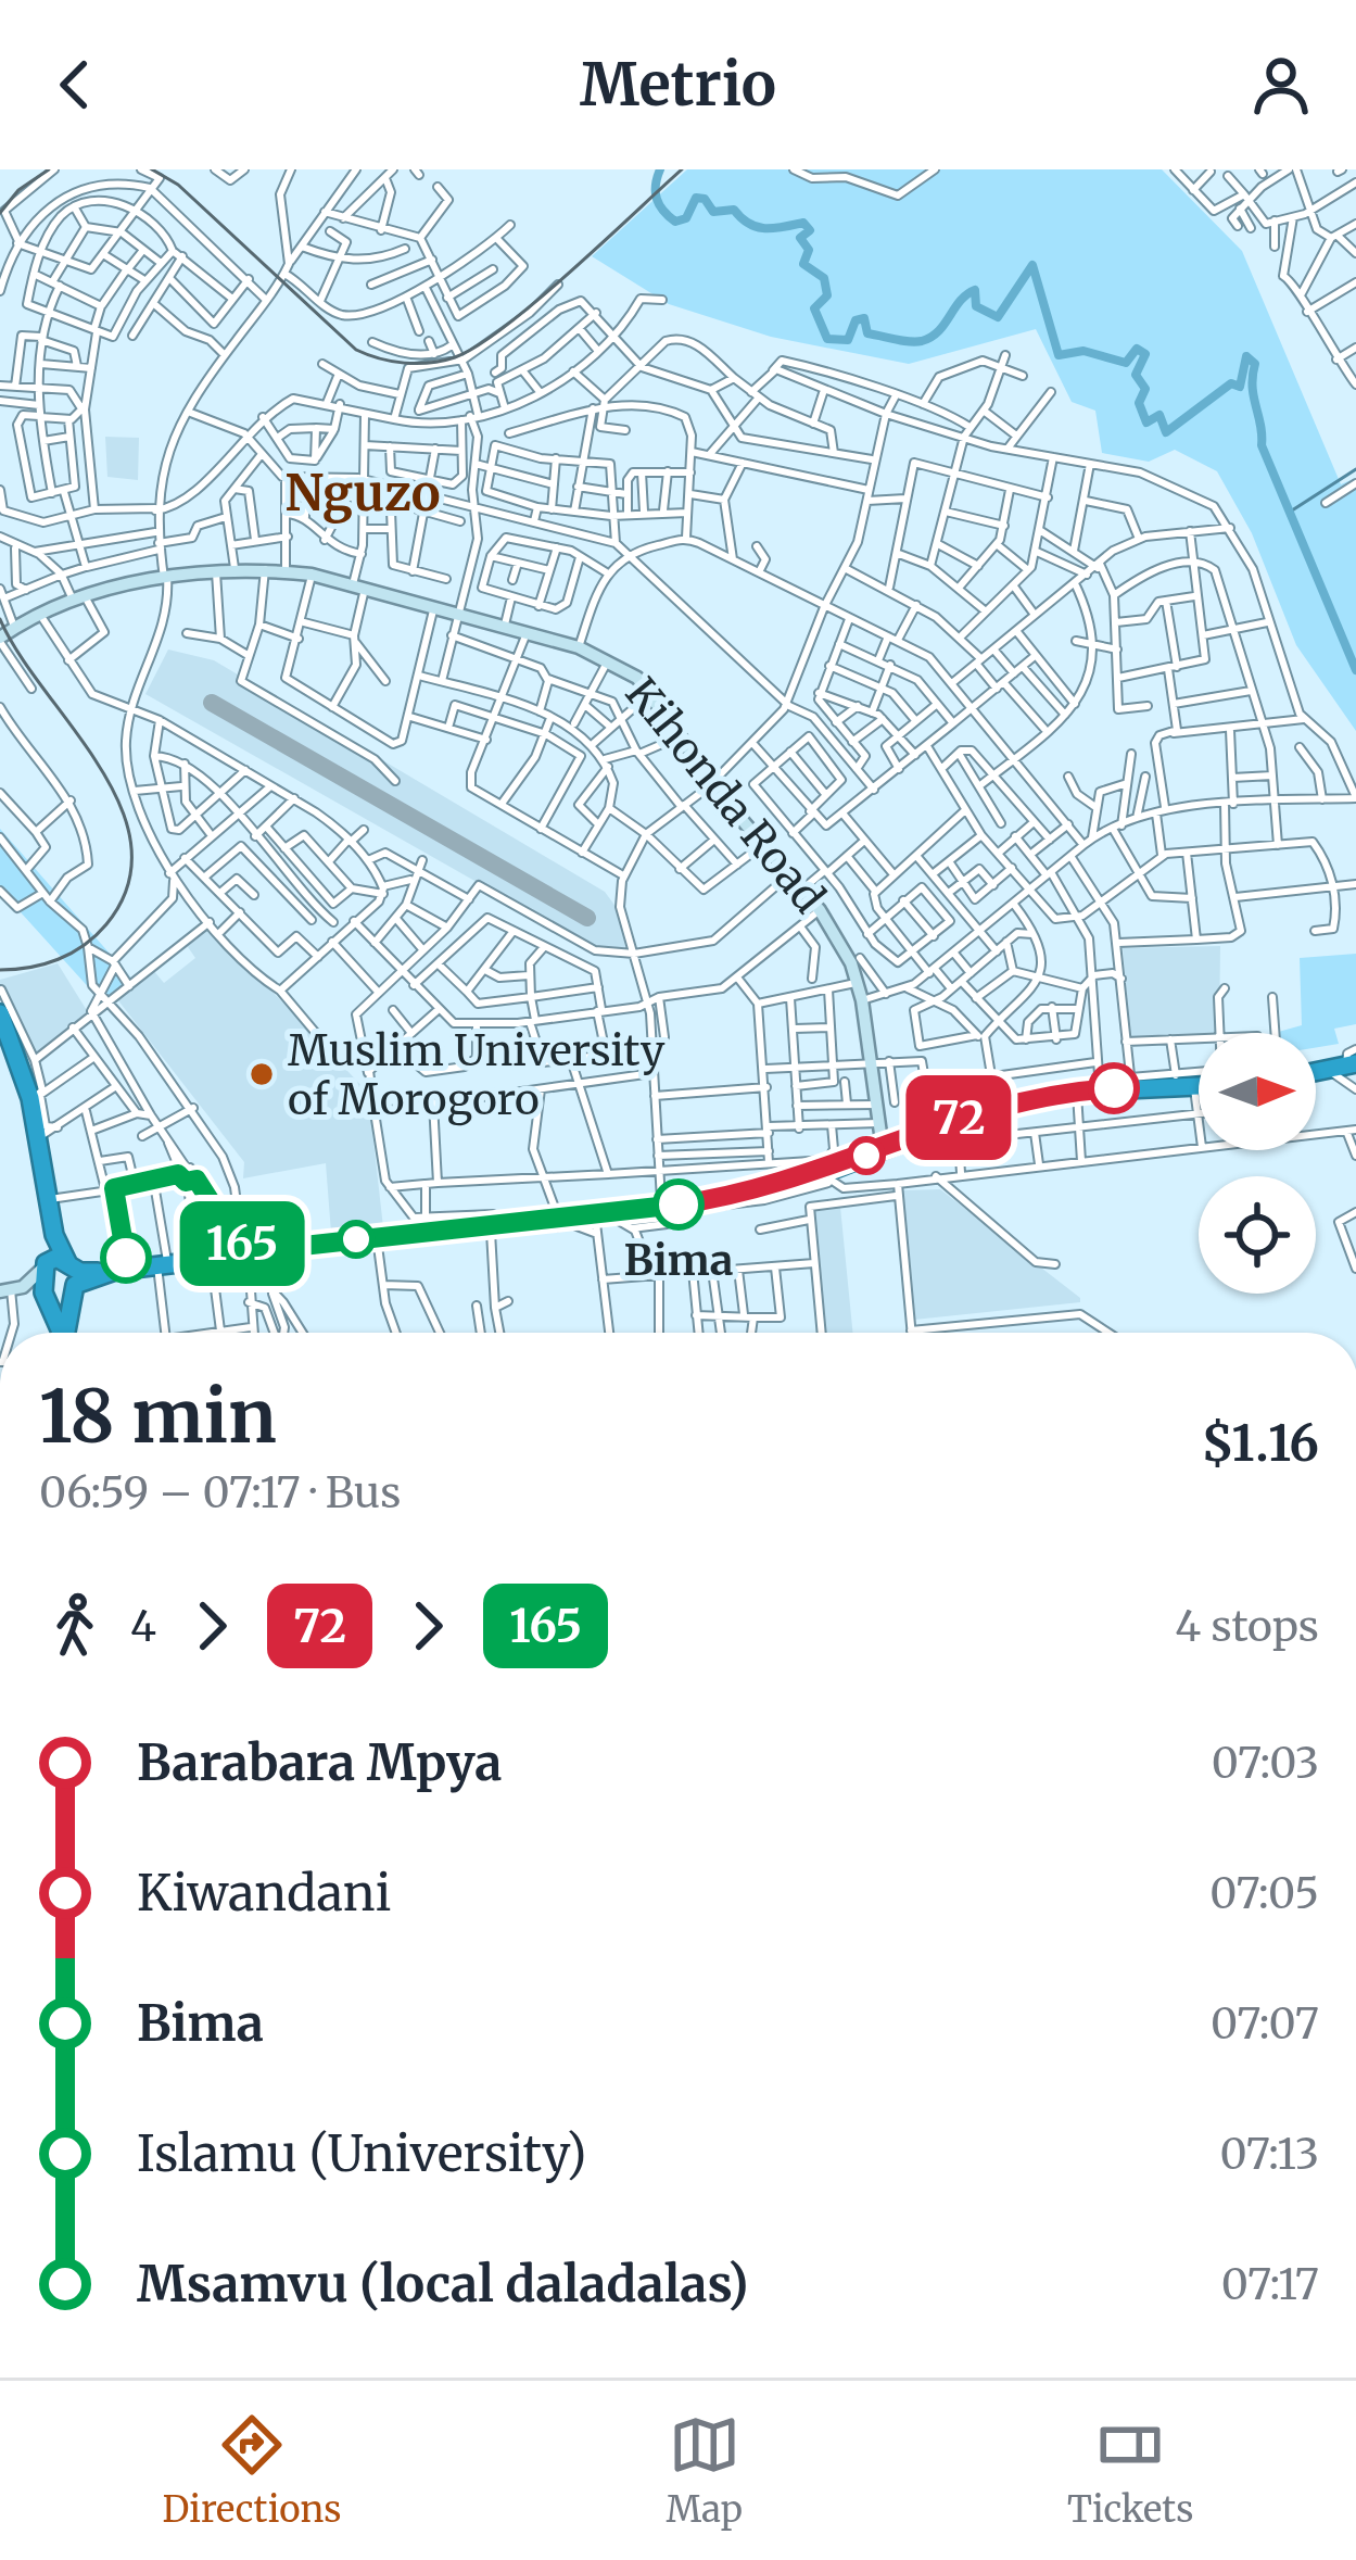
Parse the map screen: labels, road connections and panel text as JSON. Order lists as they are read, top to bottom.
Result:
{
  "streets": {
    "street": ["Kihonda Road"]
  },
  "districts": ["Nguzo"],
  "places": ["Muslim University of Morogoro", "Bima"],
  "lines": ["bus line 72", "bus line 165"],
  "north": "right",
  "page": {
    "header": "Metrio",
    "on_map": ["72", "165"],
    "heading": ["18 min", "06:59 – 07:17 · Bus", "$1.16"],
    "legs": [
      "4",
      "72",
      "165",
      "4 stops"
    ],
    "list": [
      {
        "name": "Barabara Mpya",
        "value": "07:03"
      },
      {
        "name": "Kiwandani",
        "value": "07:05"
      },
      {
        "name": "Bima",
        "value": "07:07"
      },
      {
        "name": "Islamu (University)",
        "value": "07:13"
      },
      {
        "name": "Msamvu (local daladalas)",
        "value": "07:17"
      }
    ],
    "tabs": ["Directions", "Map", "Tickets"]
  }
}
